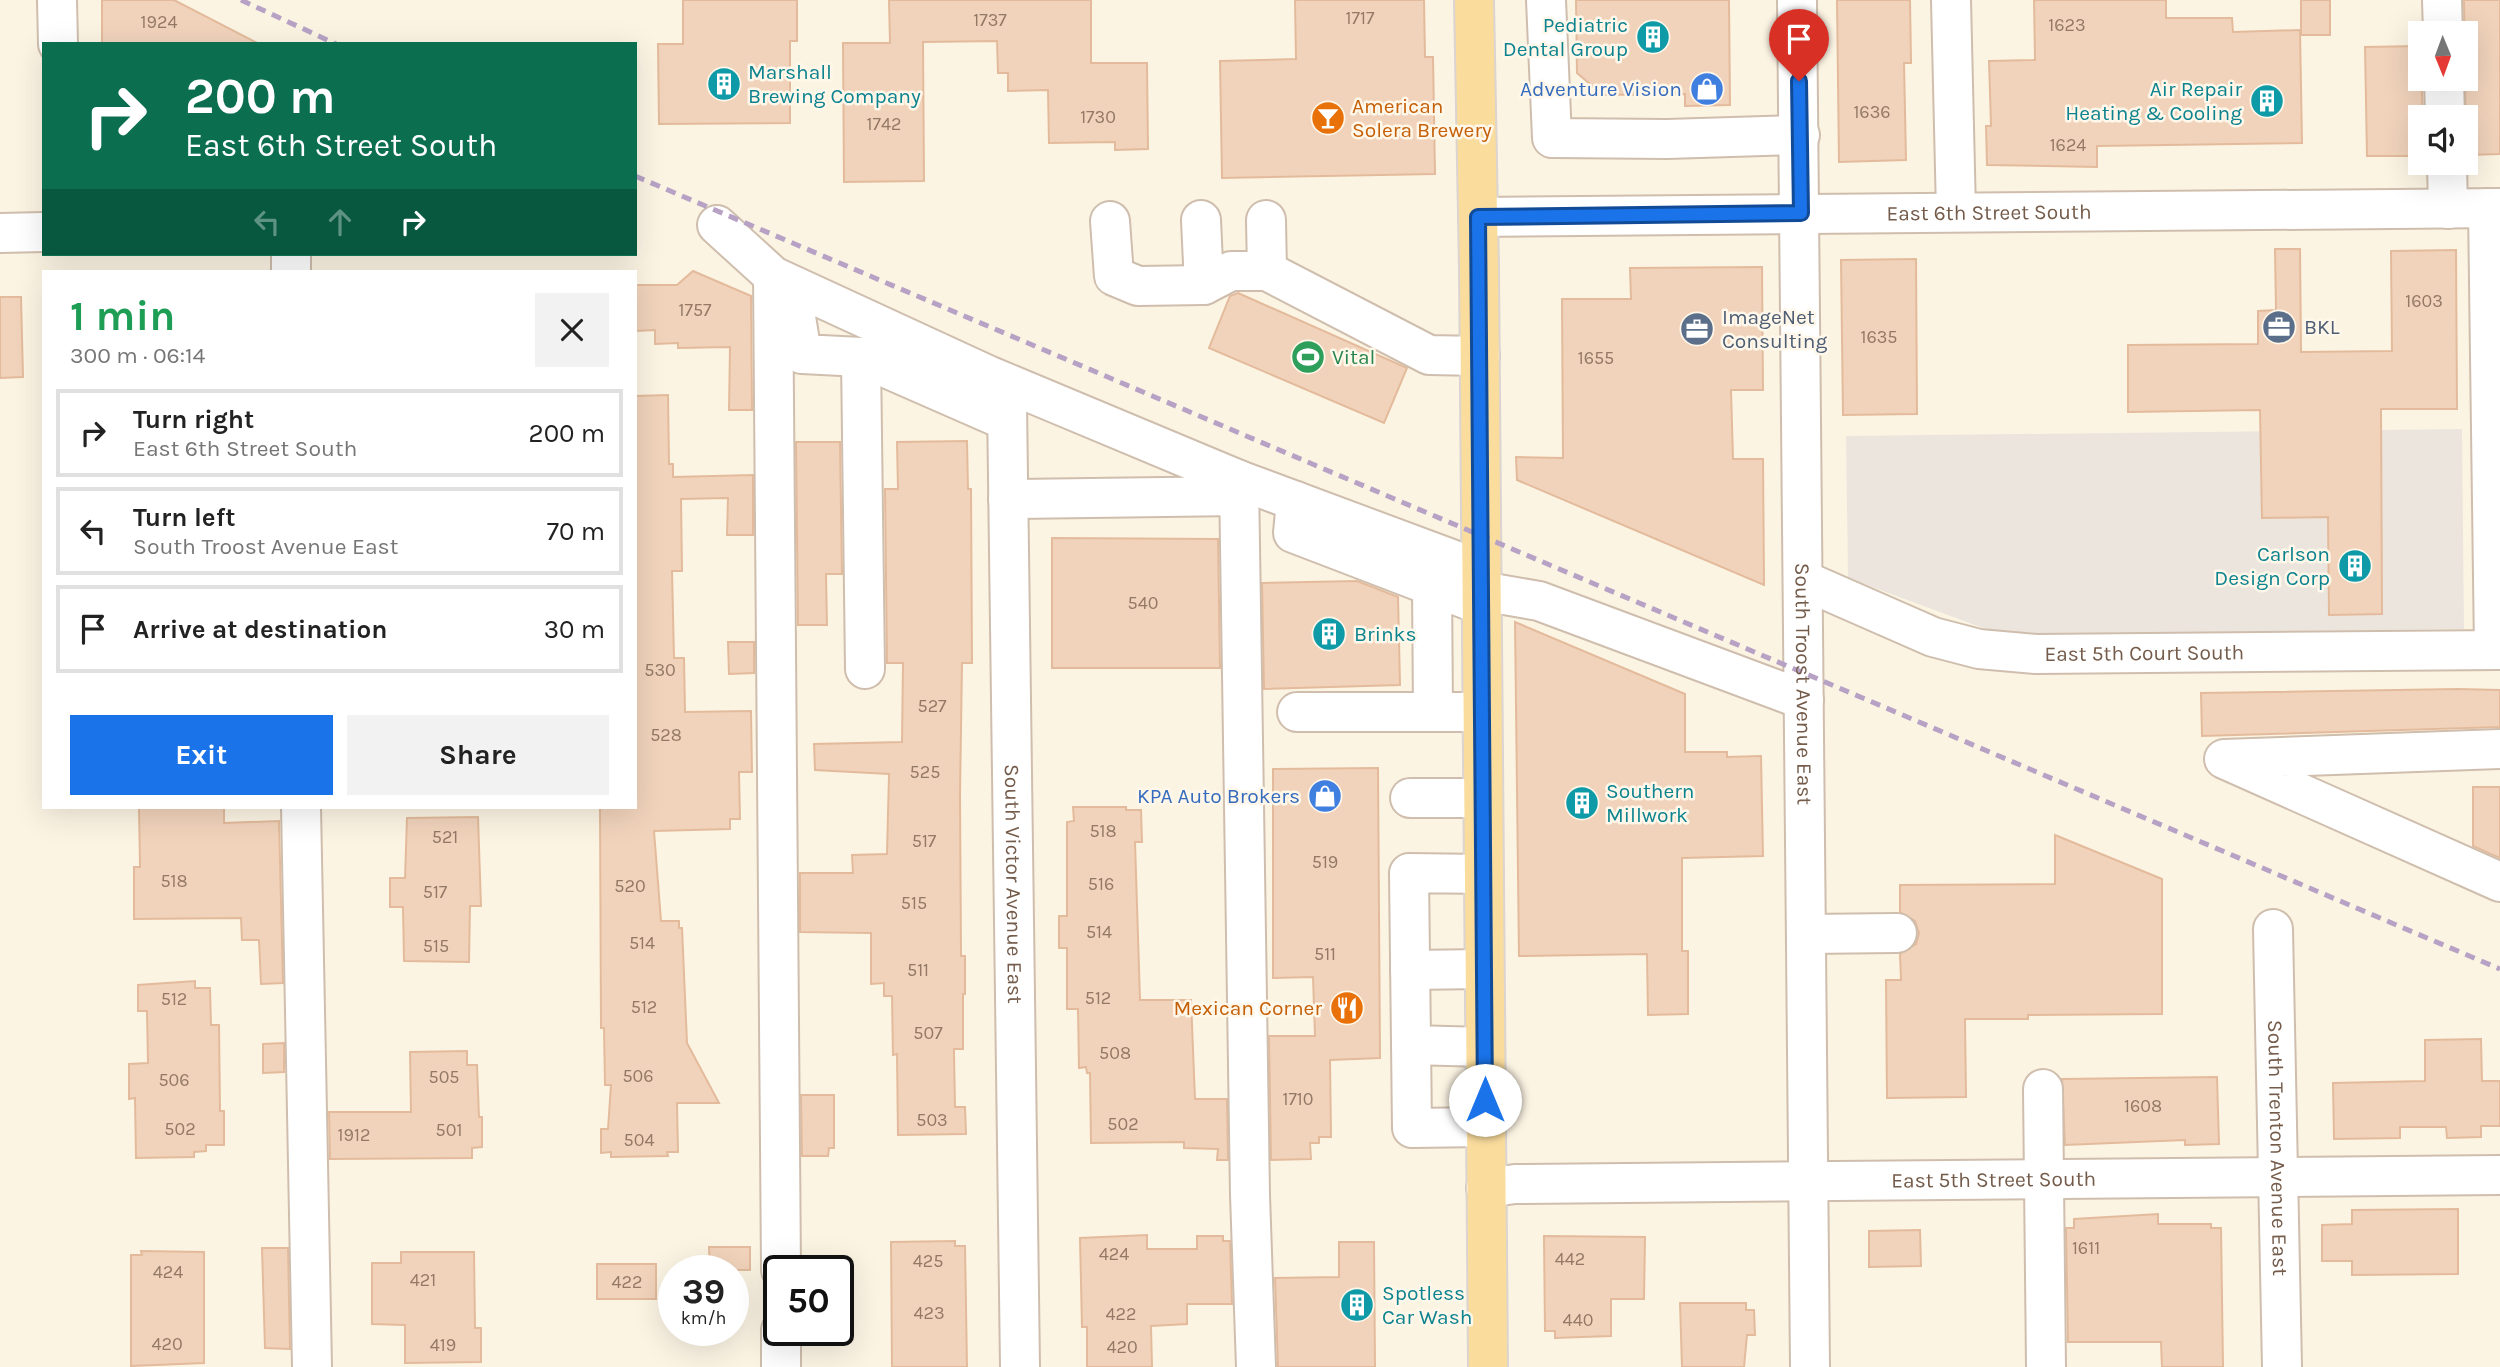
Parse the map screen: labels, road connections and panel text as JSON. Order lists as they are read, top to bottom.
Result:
{
  "streets": {
    "street": [
      "East 6th Street South",
      "East 5th Court South",
      "South Troost Avenue East",
      "South Victor Avenue East",
      "South Trenton Avenue East",
      "East 5th Street South"
    ]
  },
  "crossings": [
    ["East 6th Street South", "South Troost Avenue East"],
    ["East 5th Court South", "South Troost Avenue East"],
    ["South Troost Avenue East", "East 5th Street South"],
    ["South Trenton Avenue East", "East 5th Street South"]
  ],
  "places": {
    "building": [
      "Pediatric Dental Group",
      "Marshall Brewing Company",
      "Air Repair Heating & Cooling",
      "Carlson Design Corp",
      "Brinks",
      "Southern Millwork",
      "Spotless Car Wash"
    ],
    "shop": ["Adventure Vision", "KPA Auto Brokers"],
    "bar": ["American Solera Brewery"],
    "office": ["BKL", "ImageNet Consulting"],
    "sports": ["Vital"],
    "restaurant": ["Mexican Corner"]
  },
  "house_numbers": [
    "1717",
    "1737",
    "1924",
    "1623",
    "1636",
    "1730",
    "1742",
    "1624",
    "1603",
    "1757",
    "1635",
    "1655",
    "540",
    "530",
    "527",
    "528",
    "525",
    "518",
    "521",
    "517",
    "519",
    "518",
    "516",
    "520",
    "517",
    "515",
    "514",
    "514",
    "515",
    "511",
    "511",
    "512",
    "512",
    "512",
    "507",
    "508",
    "506",
    "505",
    "506",
    "1710",
    "1608",
    "503",
    "502",
    "502",
    "501",
    "1912",
    "504",
    "1611",
    "424",
    "442",
    "425",
    "424",
    "421",
    "422",
    "423",
    "422",
    "440",
    "420",
    "419",
    "420"
  ],
  "north": "bottom",
  "page": {
    "turn": ["200 m", "East 6th Street South"],
    "heading": ["1 min", "300 m · 06:14"],
    "list": [
      {
        "name": "Turn right",
        "note": "East 6th Street South",
        "value": "200 m"
      },
      {
        "name": "Turn left",
        "note": "South Troost Avenue East",
        "value": "70 m"
      },
      {
        "name": "Arrive at destination",
        "value": "30 m"
      }
    ],
    "buttons": ["Exit", "Share"],
    "speed": "39 km/h",
    "limit": "50"
  }
}
